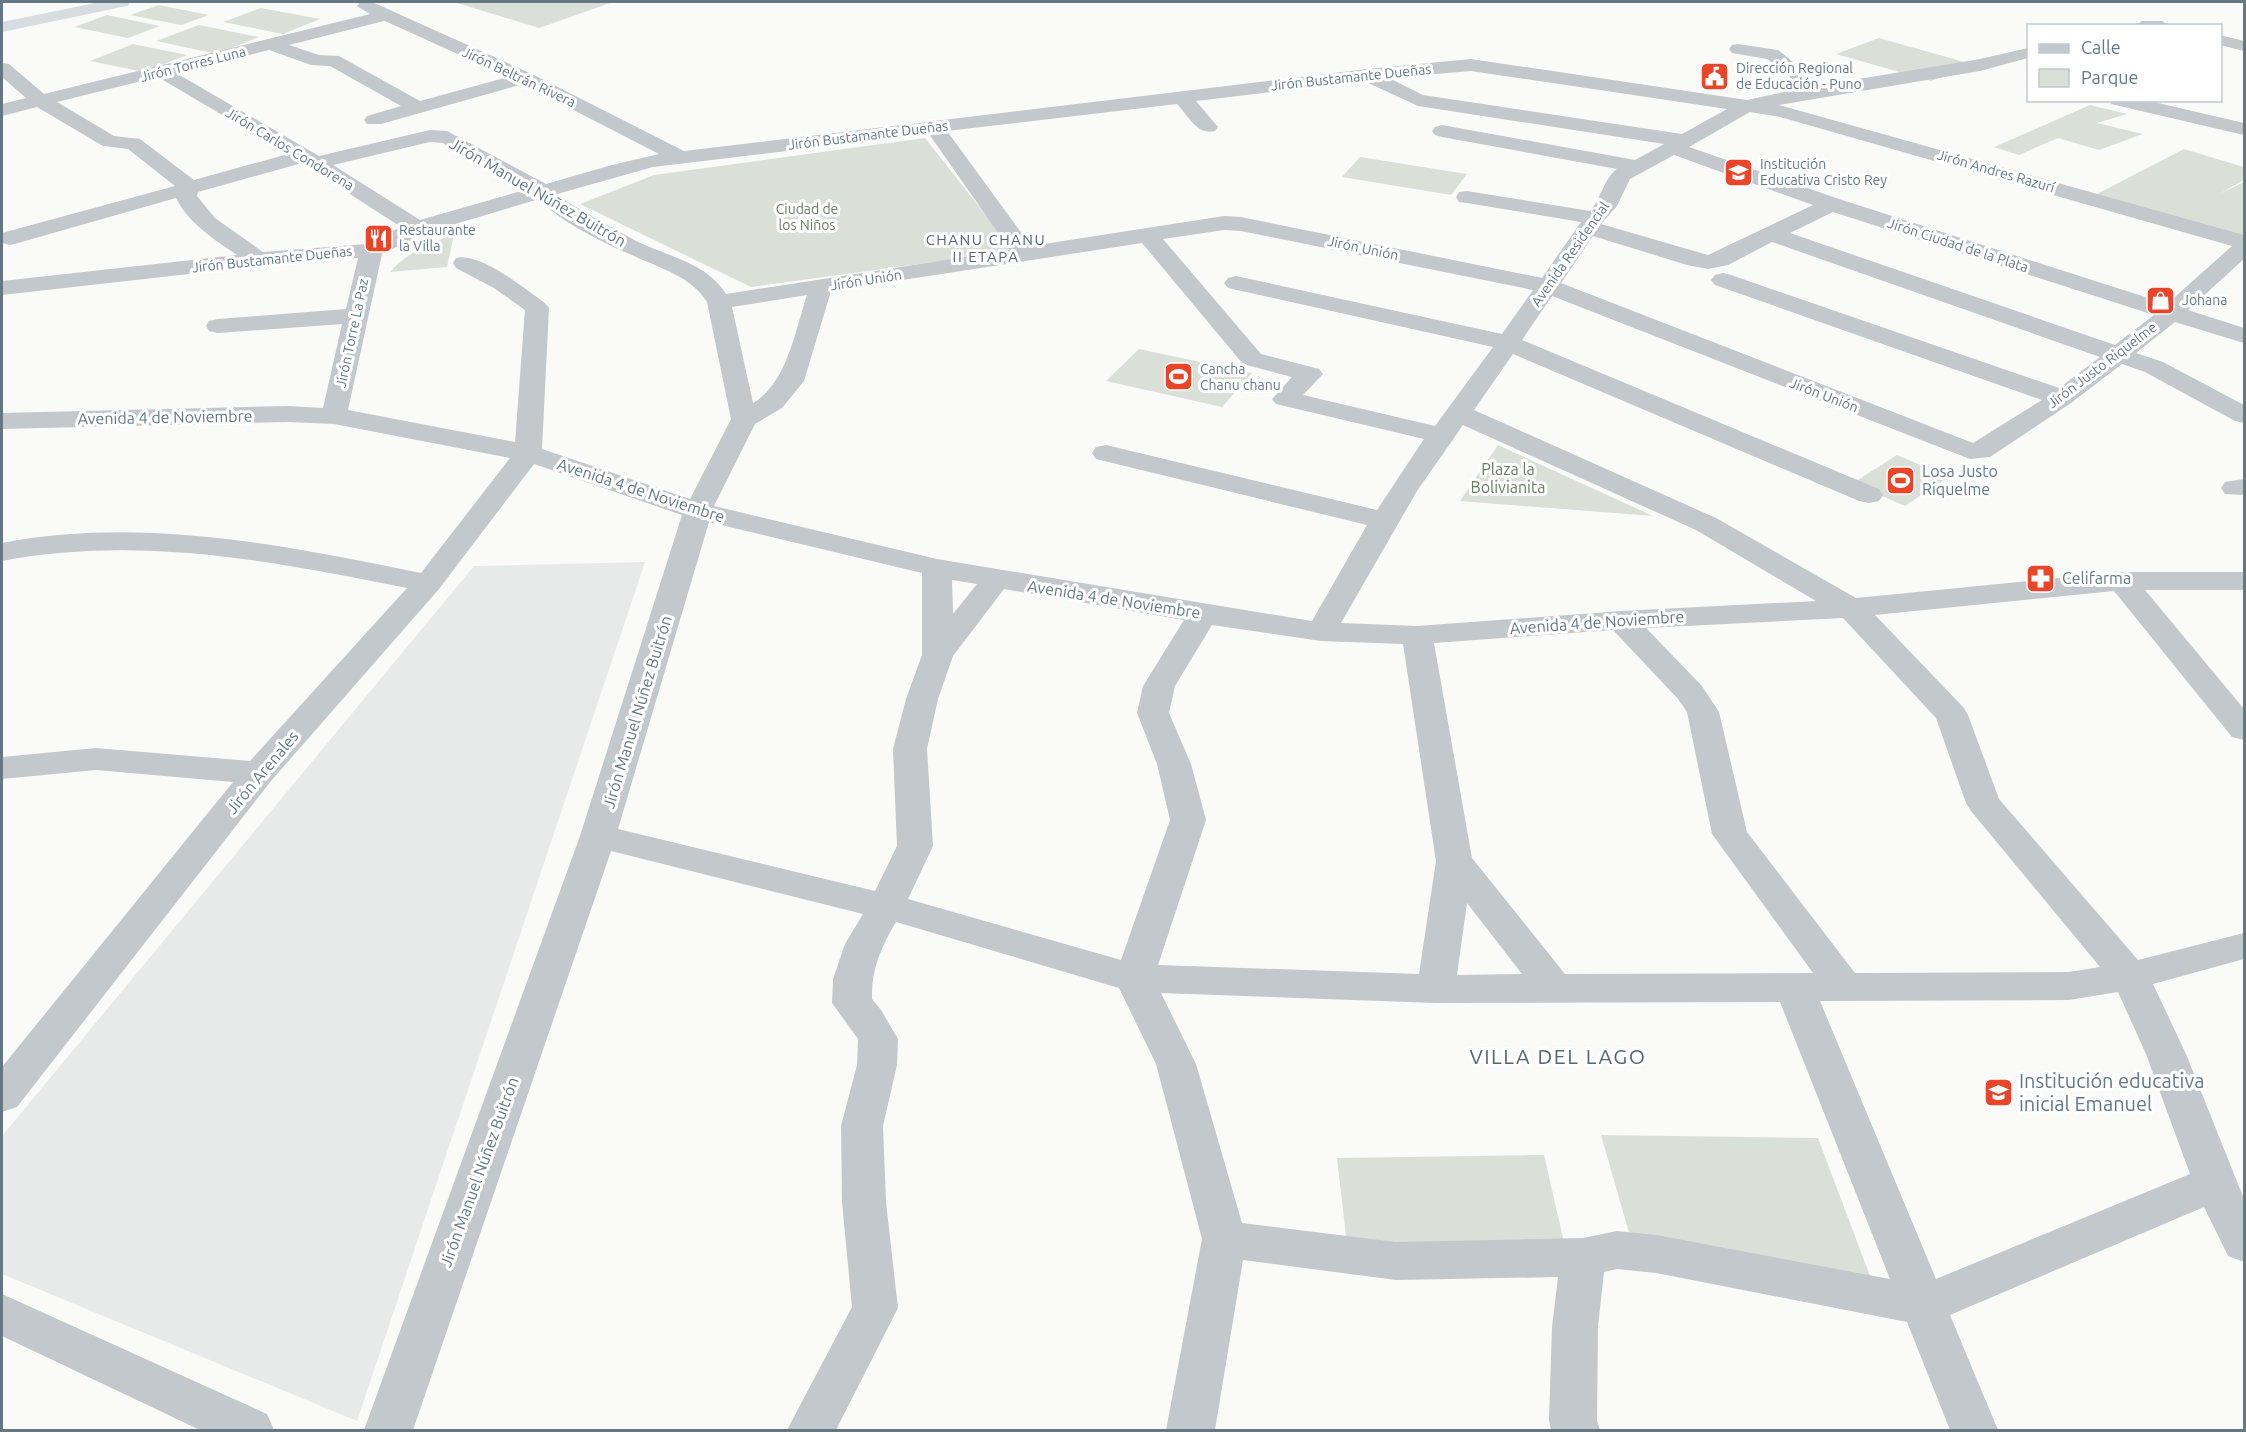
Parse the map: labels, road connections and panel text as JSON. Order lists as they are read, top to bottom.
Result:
{
  "streets": {
    "street": [
      "Jirón Torres Luna",
      "Jirón Beltrán Rivera",
      "Jirón Bustamante Dueñas",
      "Jirón Carlos Condorena",
      "Jirón Andres Razurí",
      "Jirón Manuel Núñez Buitrón",
      "Jirón Ciudad de la Plata",
      "Jirón Unión",
      "Avenida Residencial",
      "Jirón Torre La Paz",
      "Jirón Justo Riquelme",
      "Avenida 4 de Noviembre",
      "Jirón Arenales"
    ]
  },
  "crossings": [
    ["Jirón Torres Luna", "Jirón Beltrán Rivera"],
    ["Jirón Torres Luna", "Jirón Carlos Condorena"],
    ["Jirón Beltrán Rivera", "Jirón Bustamante Dueñas"],
    ["Jirón Bustamante Dueñas", "Jirón Carlos Condorena"],
    ["Jirón Bustamante Dueñas", "Jirón Andres Razurí"],
    ["Jirón Bustamante Dueñas", "Jirón Manuel Núñez Buitrón"],
    ["Jirón Bustamante Dueñas", "Jirón Ciudad de la Plata"],
    ["Jirón Bustamante Dueñas", "Avenida Residencial"],
    ["Jirón Bustamante Dueñas", "Jirón Torre La Paz"],
    ["Jirón Carlos Condorena", "Jirón Manuel Núñez Buitrón"],
    ["Jirón Andres Razurí", "Avenida Residencial"],
    ["Jirón Manuel Núñez Buitrón", "Jirón Unión"],
    ["Jirón Manuel Núñez Buitrón", "Avenida 4 de Noviembre"],
    ["Jirón Ciudad de la Plata", "Avenida Residencial"],
    ["Jirón Ciudad de la Plata", "Jirón Justo Riquelme"],
    ["Jirón Unión", "Avenida Residencial"],
    ["Jirón Unión", "Jirón Justo Riquelme"],
    ["Avenida Residencial", "Avenida 4 de Noviembre"],
    ["Jirón Torre La Paz", "Avenida 4 de Noviembre"],
    ["Avenida 4 de Noviembre", "Jirón Arenales"]
  ],
  "districts": ["CHANU CHANU II ETAPA", "VILLA DEL LAGO"],
  "parks": ["Ciudad de los Niños", "Plaza la Bolivianita"],
  "places": {
    "public building": ["Dirección Regional de Educación - Puno"],
    "school or university": ["Institución Educativa Cristo Rey", "Institución educativa inicial Emanuel"],
    "restaurant": ["Restaurante la Villa"],
    "shop": ["Johana"],
    "sports": ["Cancha Chanu chanu", "Losa Justo Riquelme"],
    "pharmacy": ["Celifarma"]
  },
  "legend": ["Calle", "Parque"]
}
